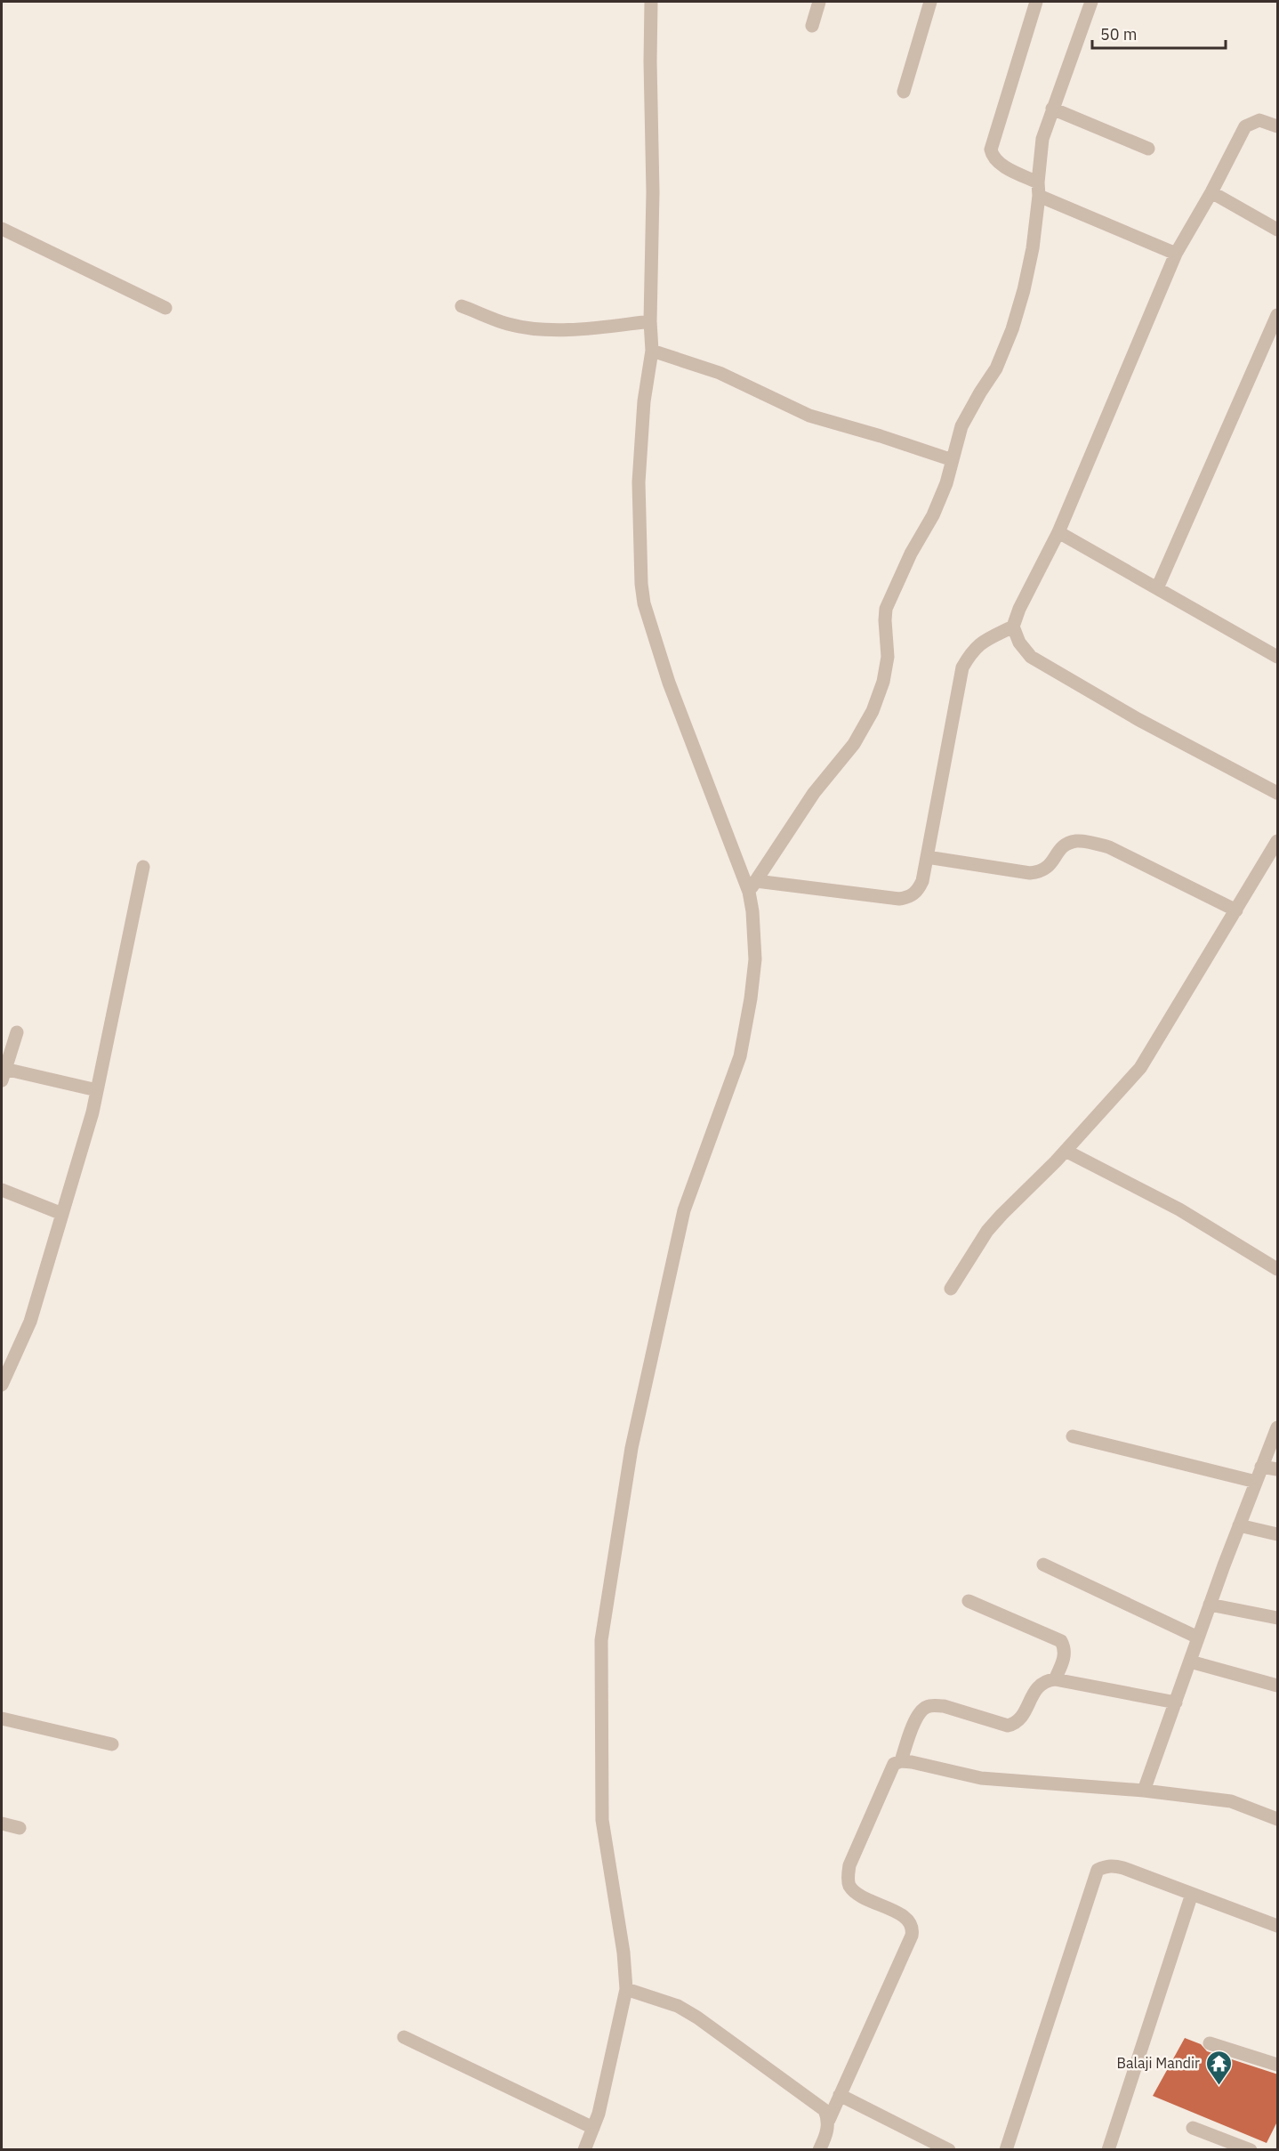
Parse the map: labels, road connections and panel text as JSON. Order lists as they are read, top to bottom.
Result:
{
  "places": {
    "temple": ["Balaji Mandir"]
  },
  "scale_bar": "50 m"
}
